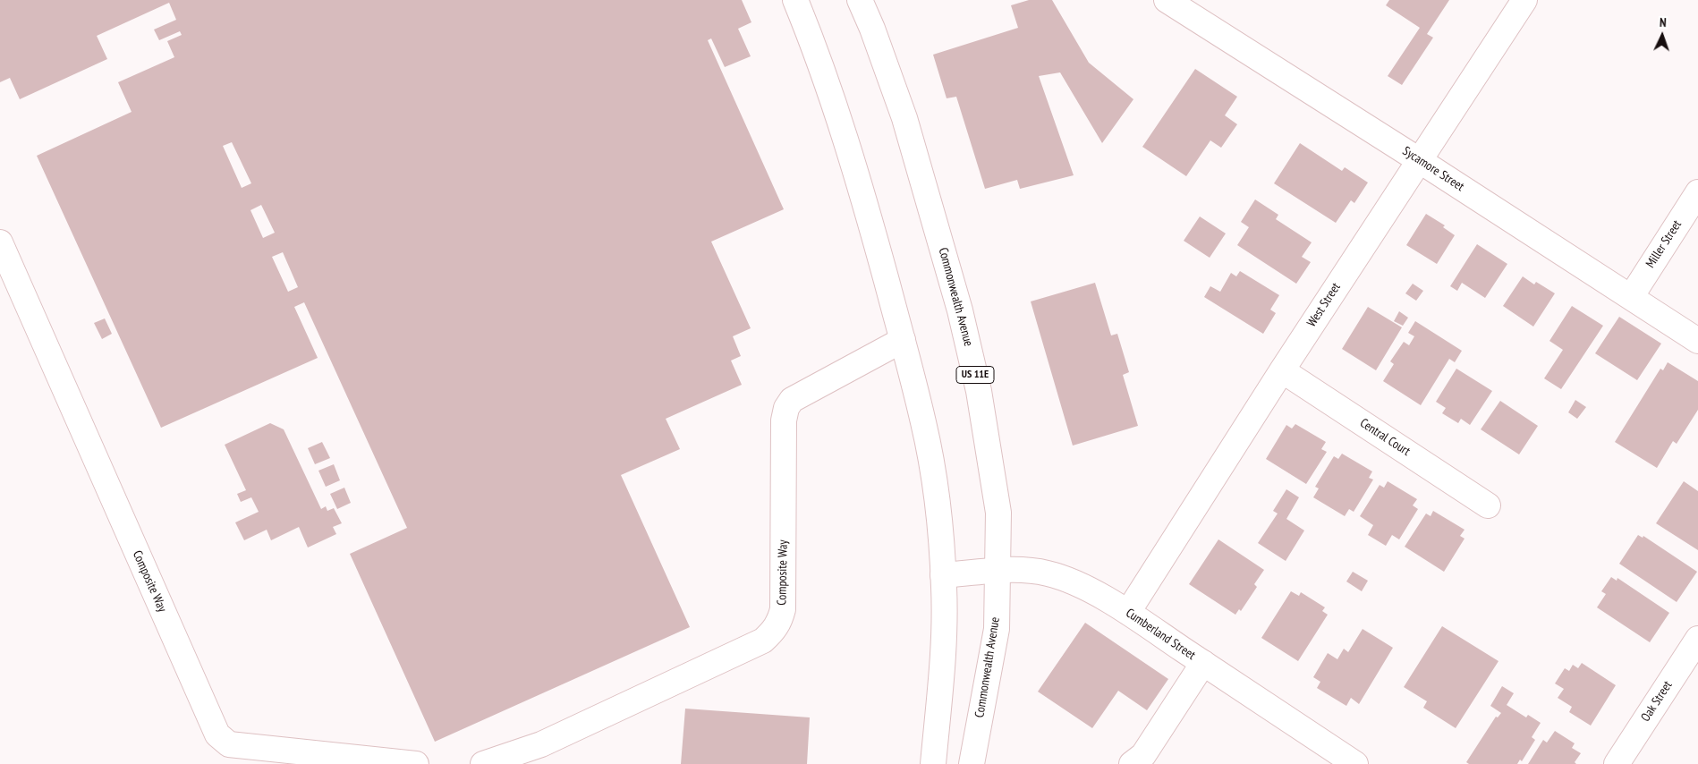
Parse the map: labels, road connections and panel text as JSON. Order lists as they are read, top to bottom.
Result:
{
  "streets": {
    "main road": [
      "Sycamore Street",
      "Miller Street",
      "Commonwealth Avenue",
      "West Street",
      "US 11E",
      "Central Court",
      "Composite Way",
      "Cumberland Street",
      "Oak Street"
    ]
  },
  "crossings": [
    ["Sycamore Street", "Miller Street"],
    ["Sycamore Street", "West Street"],
    ["Commonwealth Avenue", "Cumberland Street"],
    ["West Street", "Central Court"],
    ["West Street", "Cumberland Street"]
  ],
  "north": "top"
}
